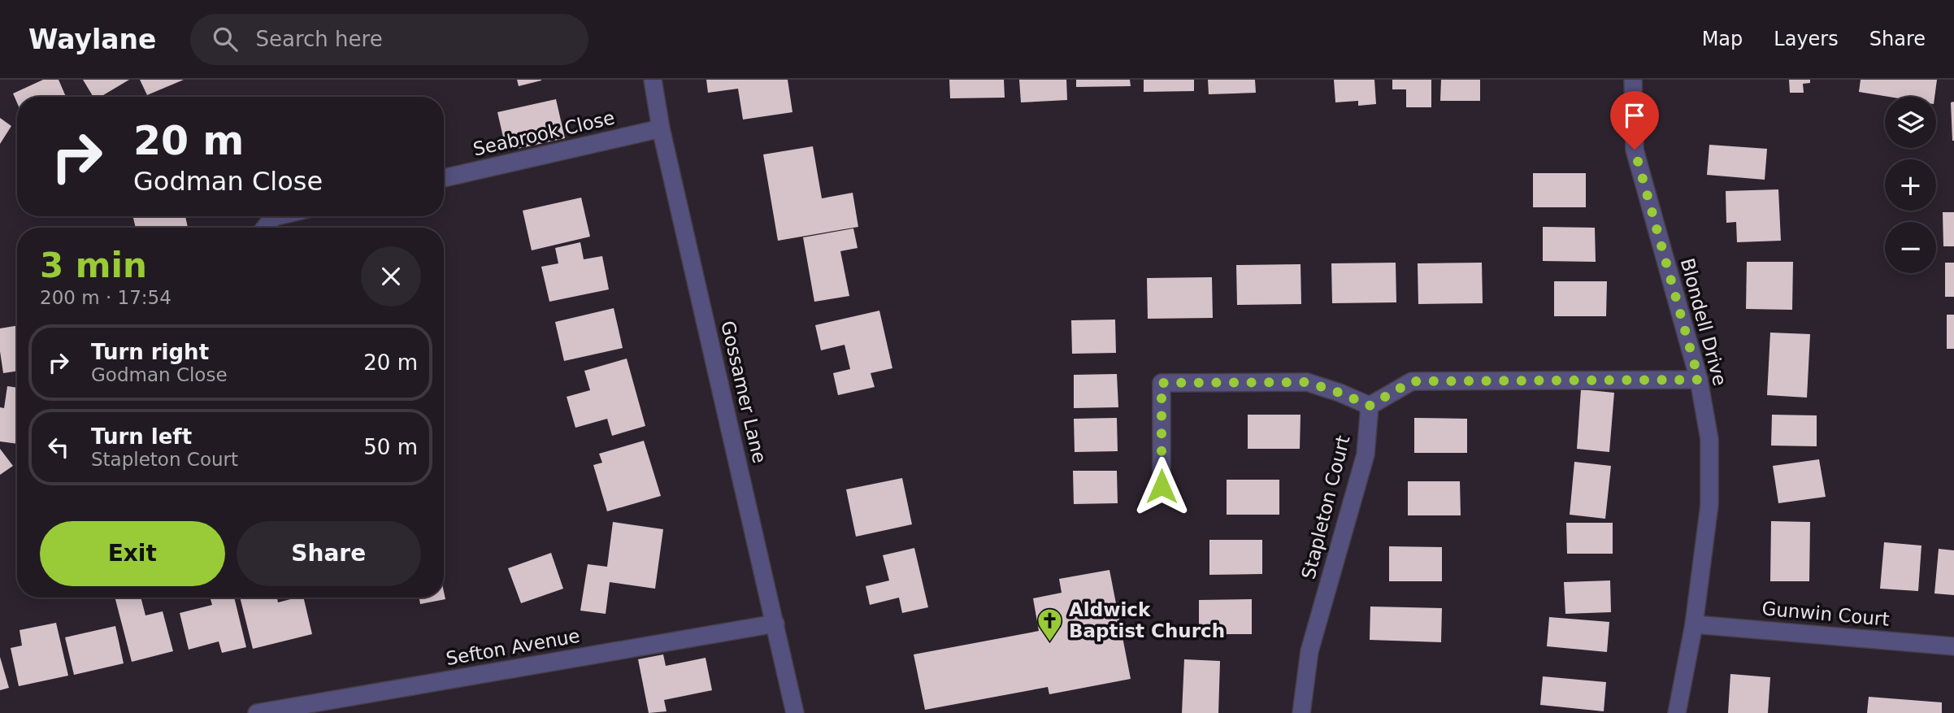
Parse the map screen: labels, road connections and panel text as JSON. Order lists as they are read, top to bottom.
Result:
{
  "streets": {
    "street": [
      "Seabrook Close",
      "Blondell Drive",
      "Gossamer Lane",
      "Stapleton Court",
      "Gunwin Court",
      "Sefton Avenue"
    ]
  },
  "crossings": [
    ["Seabrook Close", "Gossamer Lane"],
    ["Blondell Drive", "Gunwin Court"],
    ["Gossamer Lane", "Sefton Avenue"]
  ],
  "places": {
    "church": ["Aldwick Baptist Church"]
  },
  "page": {
    "header": "Waylane",
    "search": "Search here",
    "nav": ["Map", "Layers", "Share"],
    "map_buttons": ["+", "−"],
    "turn": ["20 m", "Godman Close"],
    "heading": ["3 min", "200 m · 17:54"],
    "list": [
      {
        "name": "Turn right",
        "note": "Godman Close",
        "value": "20 m"
      },
      {
        "name": "Turn left",
        "note": "Stapleton Court",
        "value": "50 m"
      }
    ],
    "buttons": ["Exit", "Share"]
  }
}
